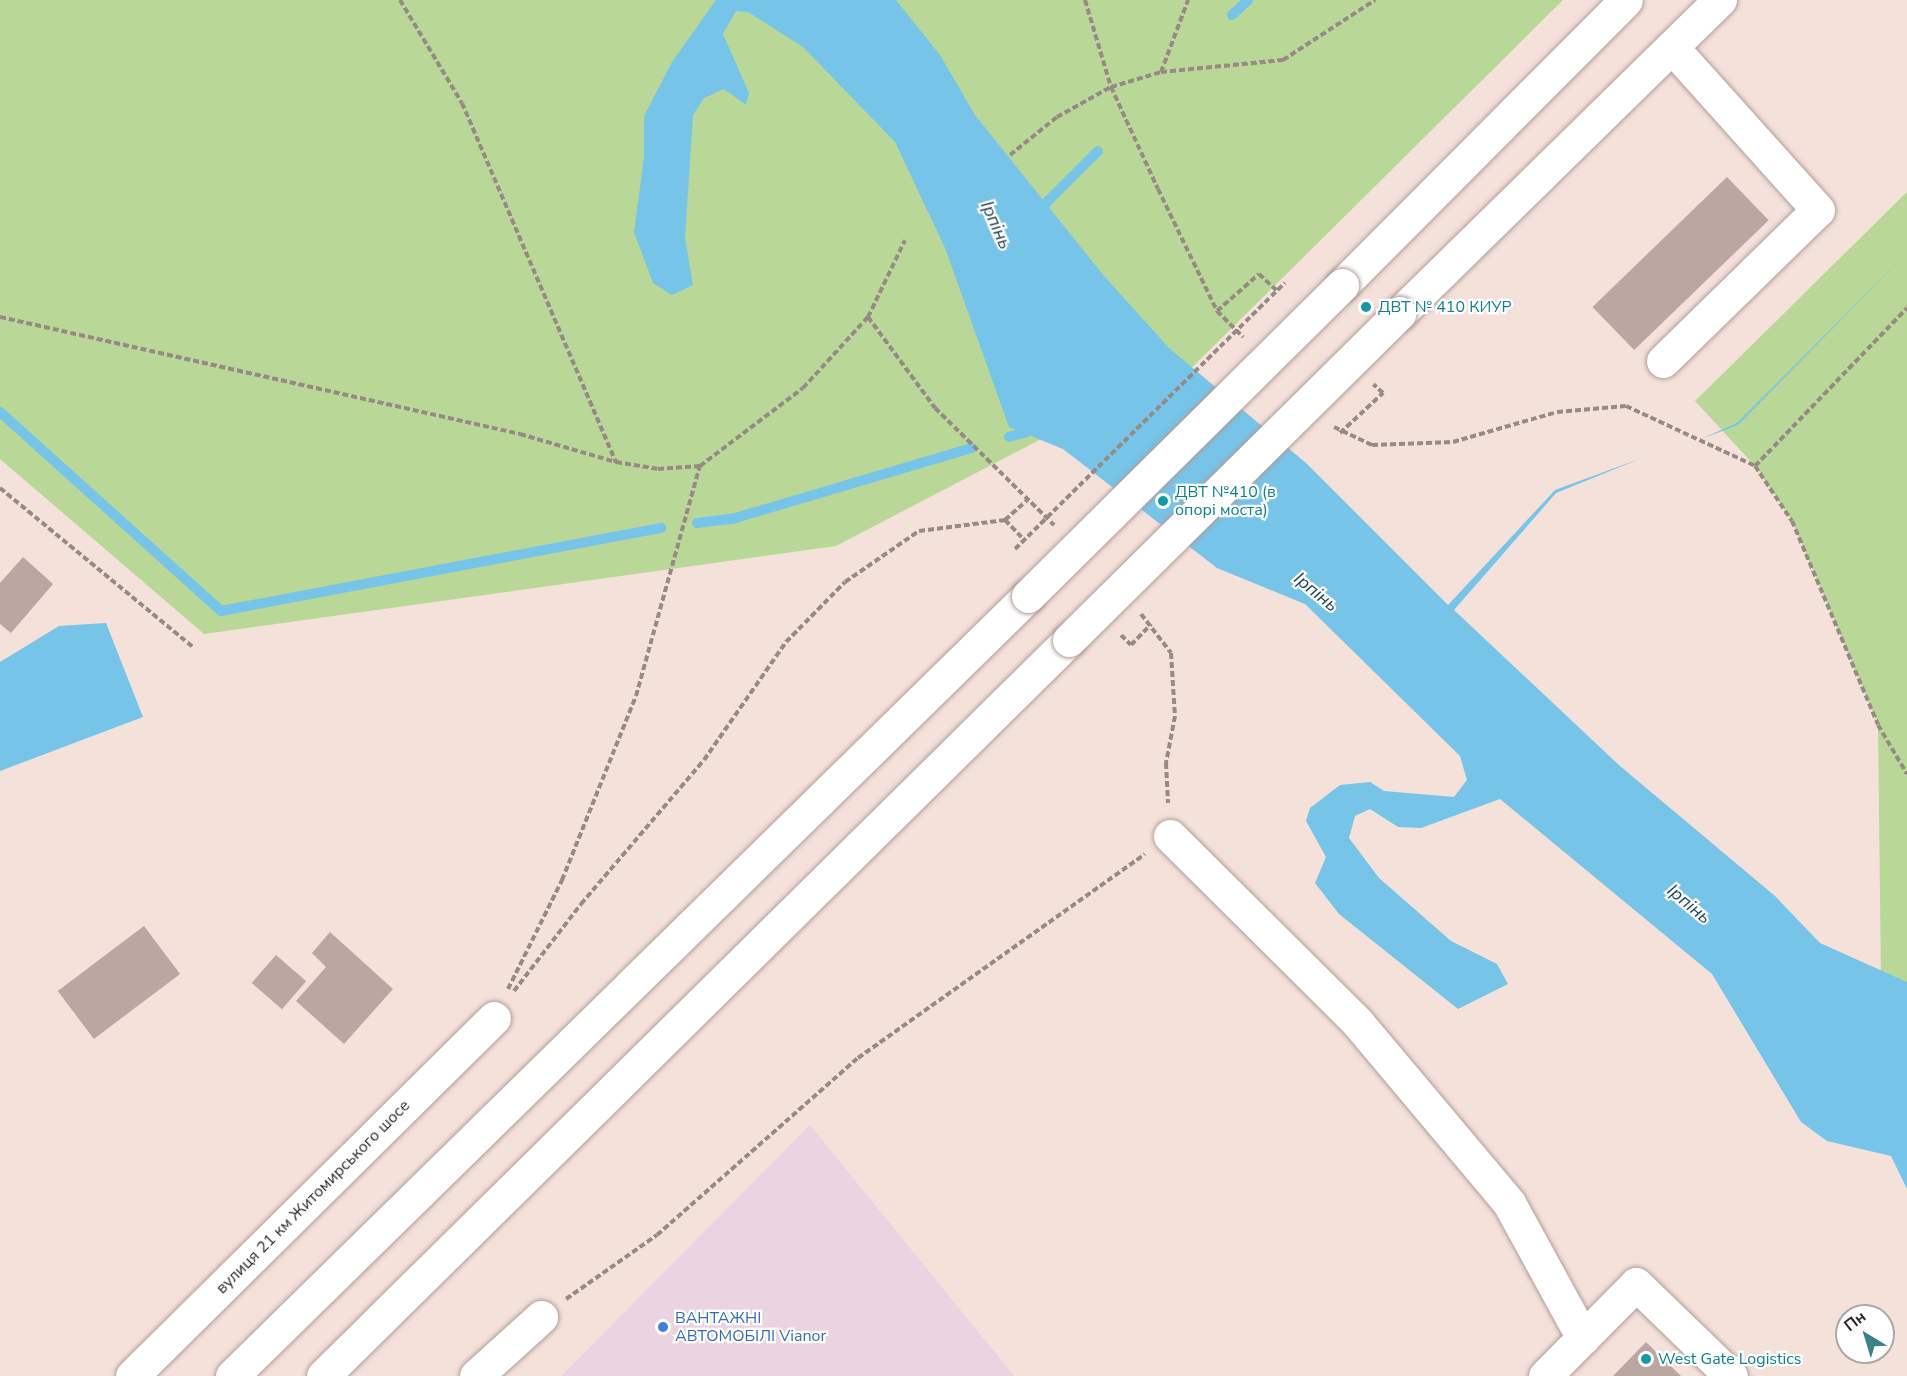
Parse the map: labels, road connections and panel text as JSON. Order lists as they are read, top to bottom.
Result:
{
  "streets": {
    "main road": ["вулиця 21 км Житомирського шосе"]
  },
  "water": ["Ірпінь"],
  "places": [
    "ДВТ № 410 КИУР",
    "ДВТ №410 (в опорі моста)",
    "ВАНТАЖНІ АВТОМОБІЛІ Vianor",
    "West Gate Logistics"
  ],
  "north": "top left"
}
